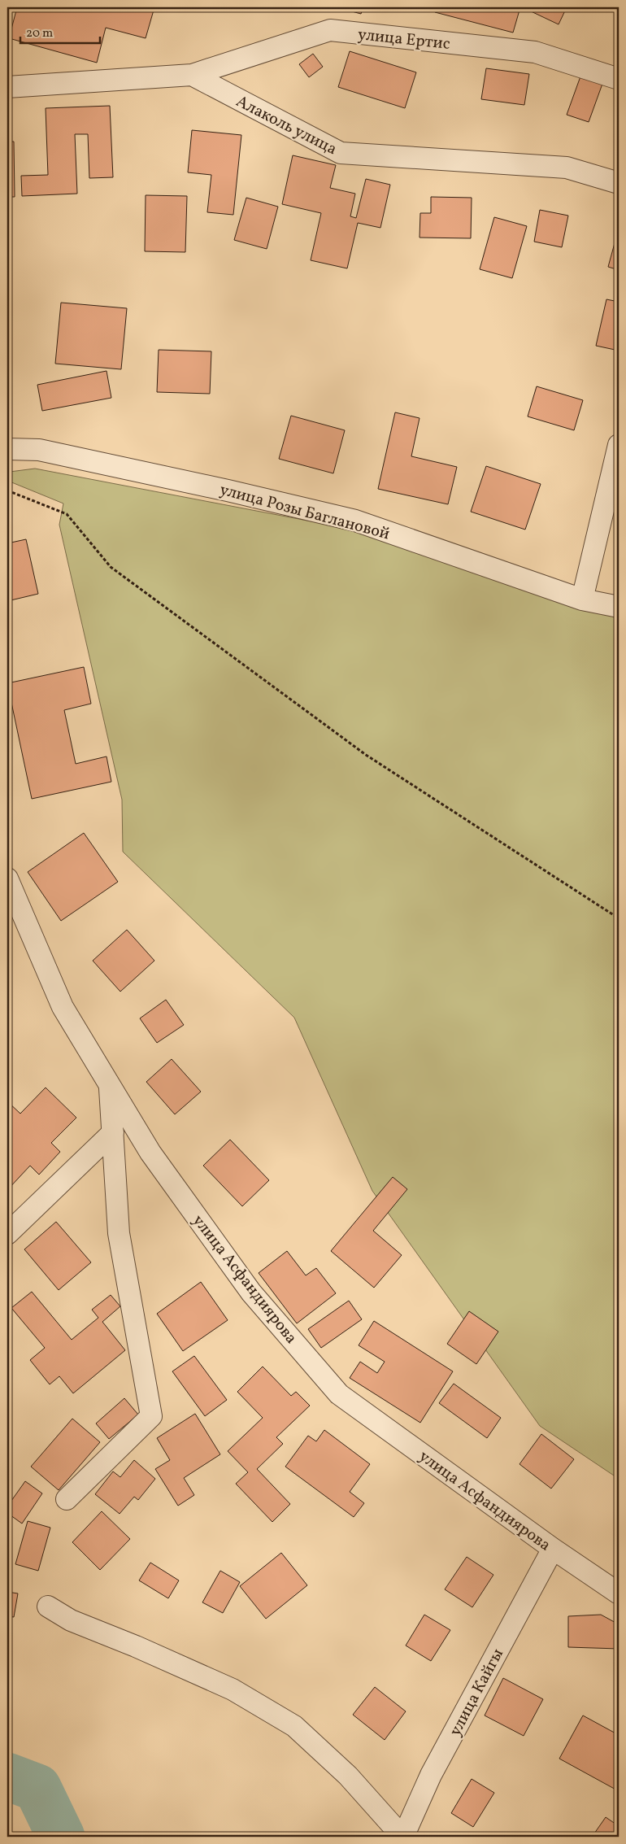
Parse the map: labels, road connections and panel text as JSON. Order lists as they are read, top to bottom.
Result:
{
  "streets": {
    "street": [
      "улица Ертис",
      "Алаколь улица",
      "улица Розы Баглановой",
      "улица Асфандиярова",
      "улица Кайгы"
    ]
  },
  "crossings": [
    ["улица Ертис", "Алаколь улица"],
    ["улица Асфандиярова", "улица Кайгы"]
  ],
  "scale_bar": "20 m"
}
